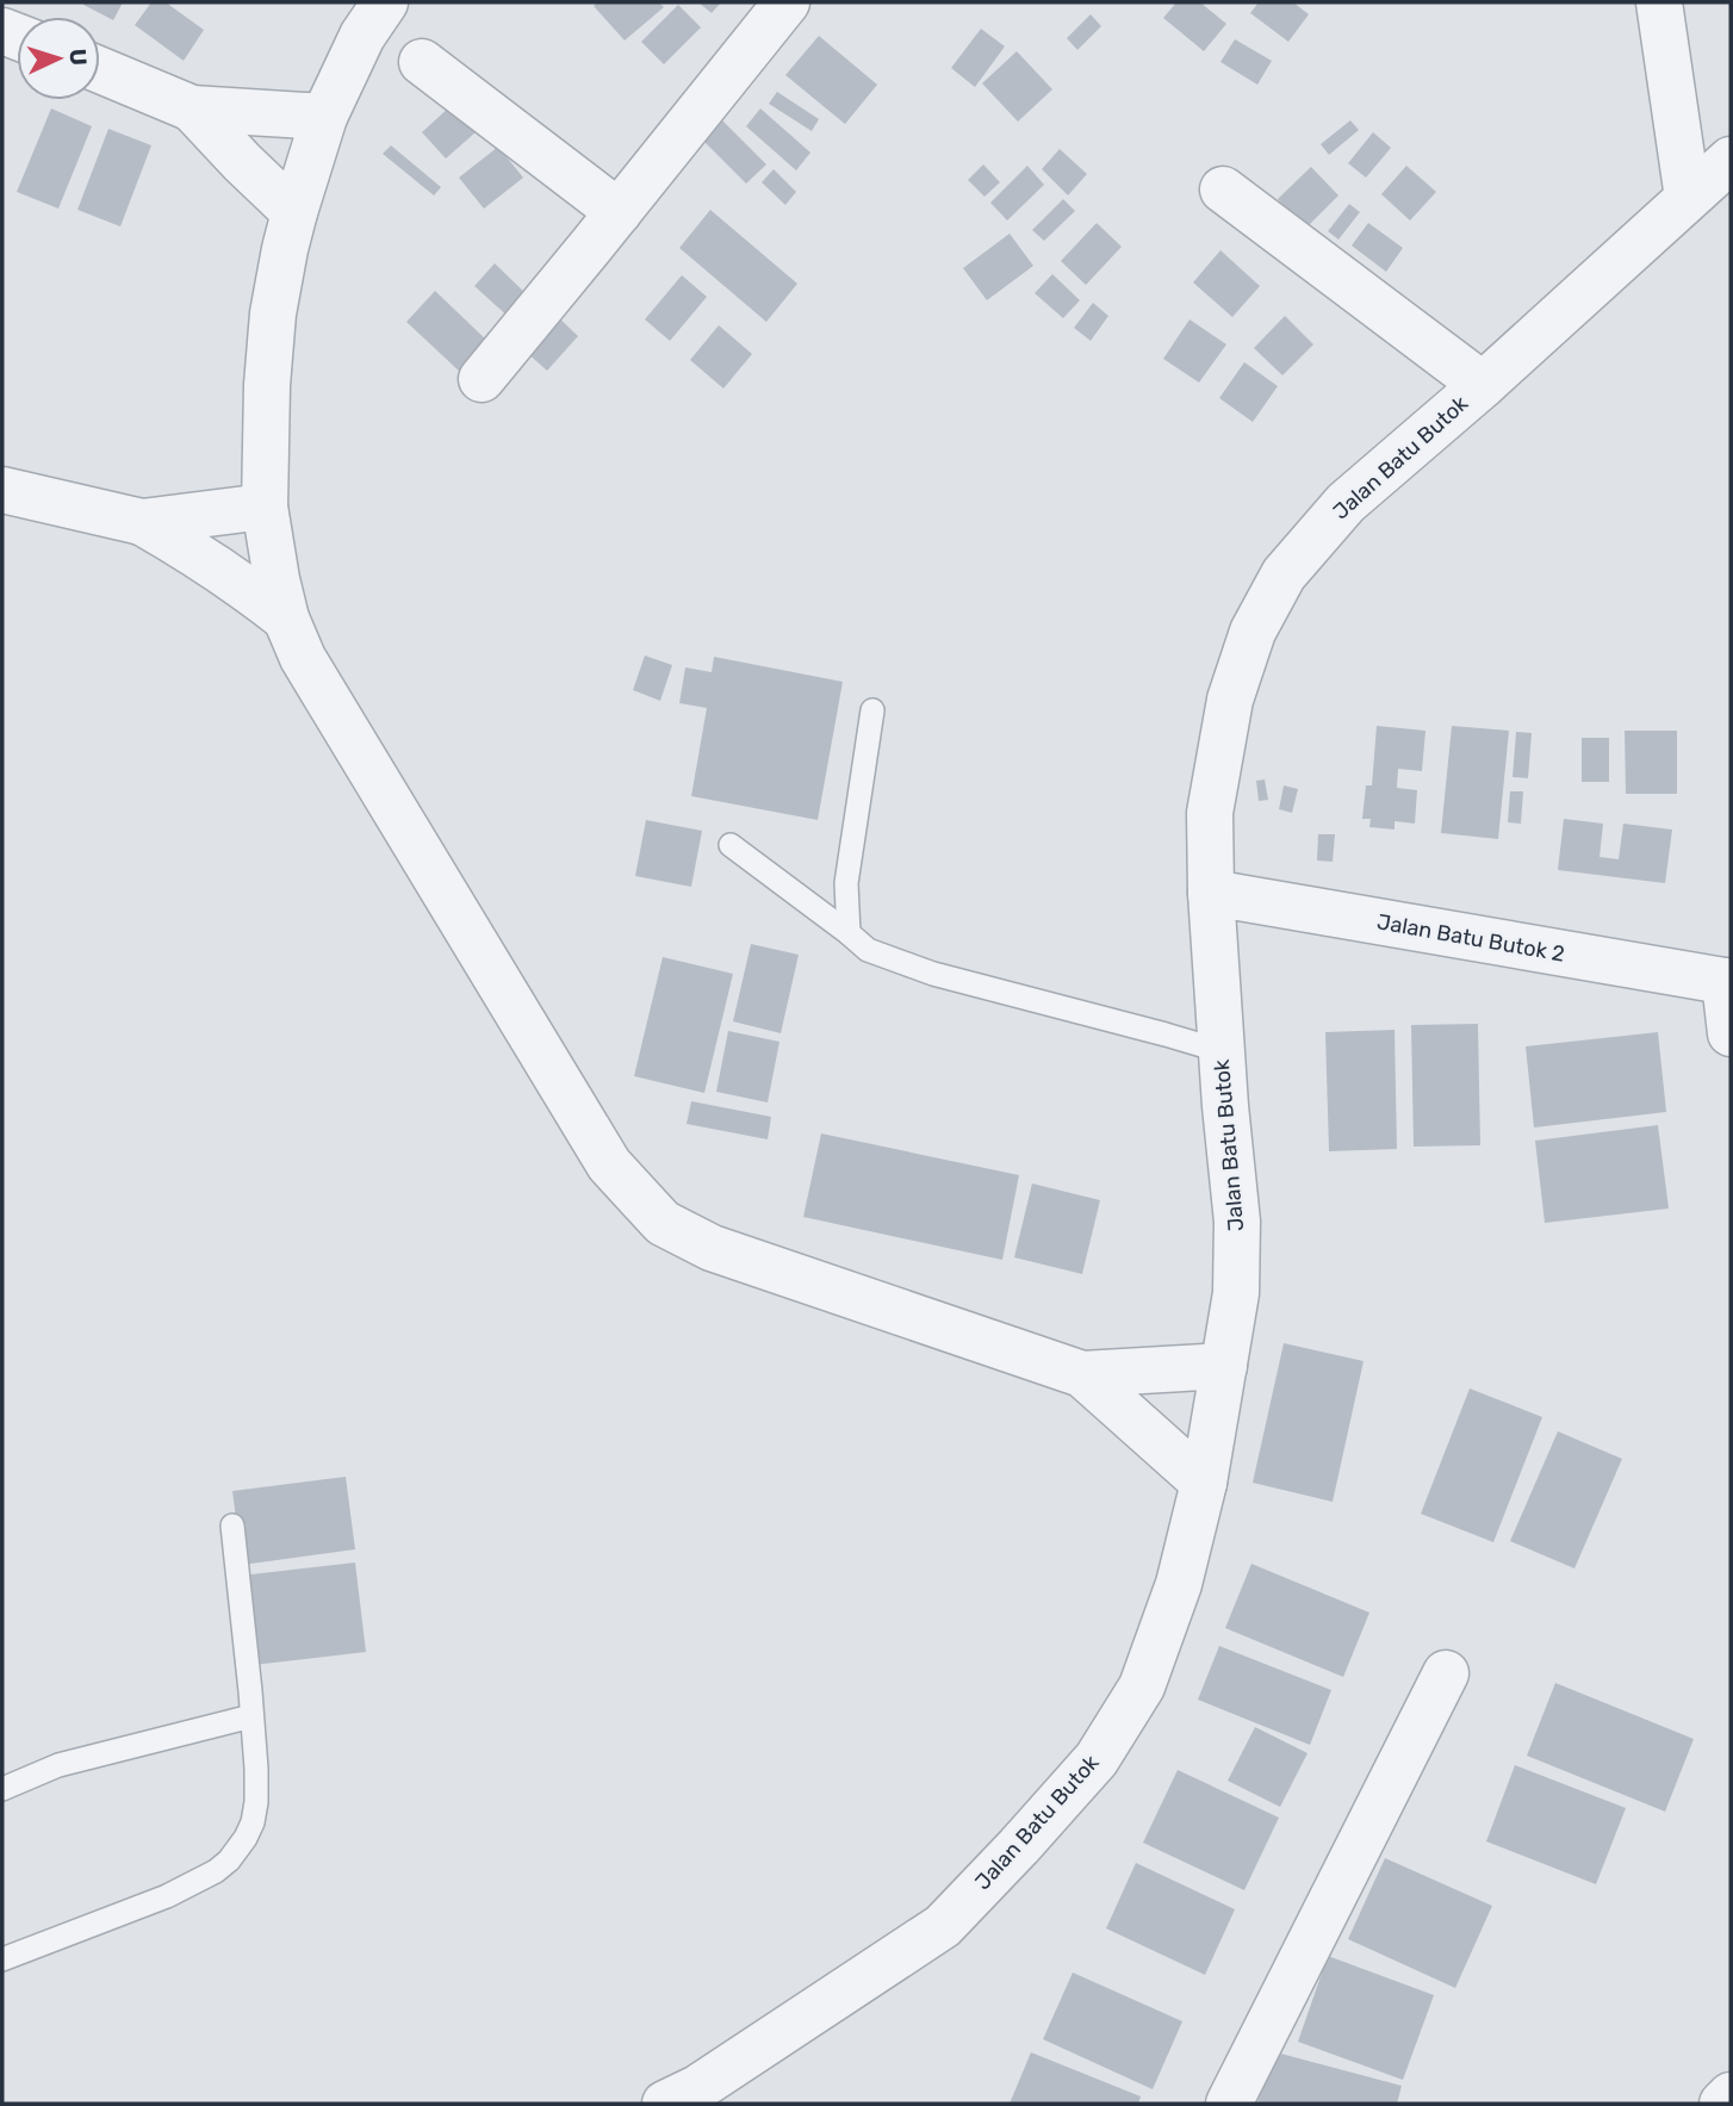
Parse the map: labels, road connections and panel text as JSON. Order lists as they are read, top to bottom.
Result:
{
  "streets": {
    "street": ["Jalan Batu Butok", "Jalan Batu Butok 2"]
  },
  "crossings": [
    ["Jalan Batu Butok", "Jalan Batu Butok 2"]
  ],
  "north": "right"
}
